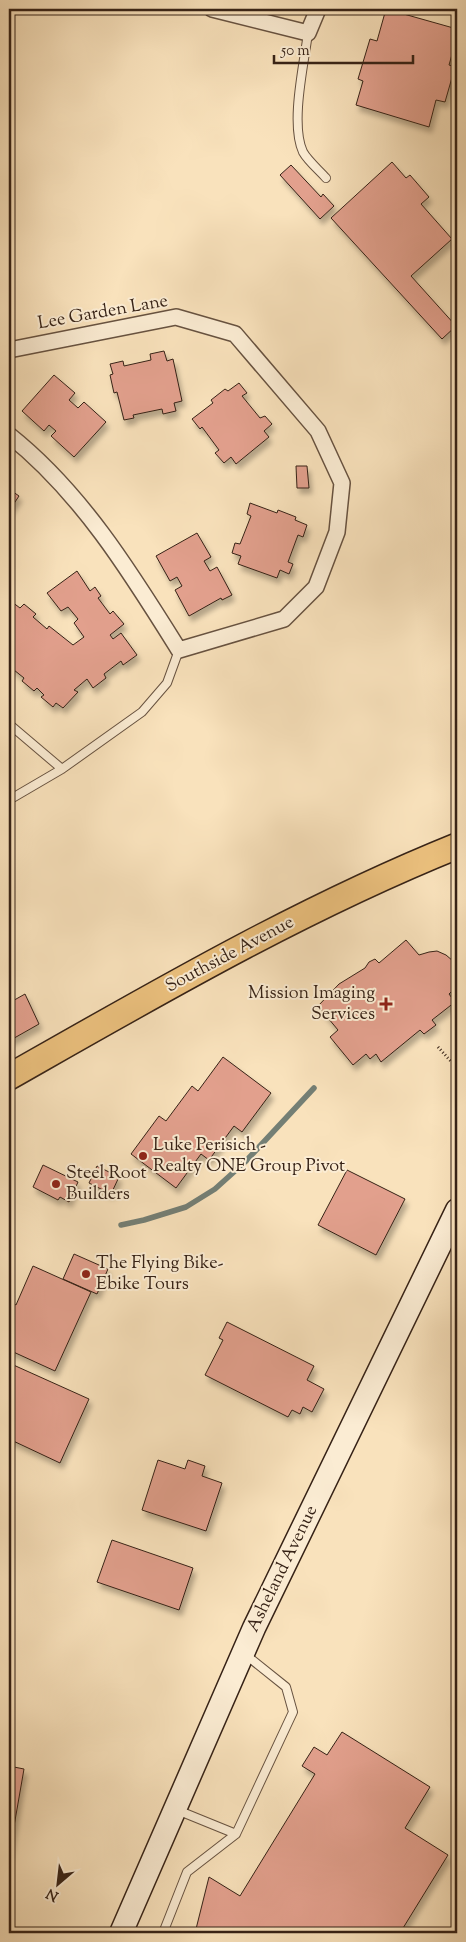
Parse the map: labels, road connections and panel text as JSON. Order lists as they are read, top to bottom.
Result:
{
  "streets": {
    "main road": ["Southside Avenue", "Asheland Avenue"],
    "street": ["Lee Garden Lane"]
  },
  "places": {
    "health": ["Mission Imaging Services"],
    "other": ["Luke Perisich - Realty ONE Group Pivot", "Steel Root Builders", "The Flying Bike- Ebike Tours"]
  },
  "scale_bar": "50 m",
  "north": "bottom left"
}
